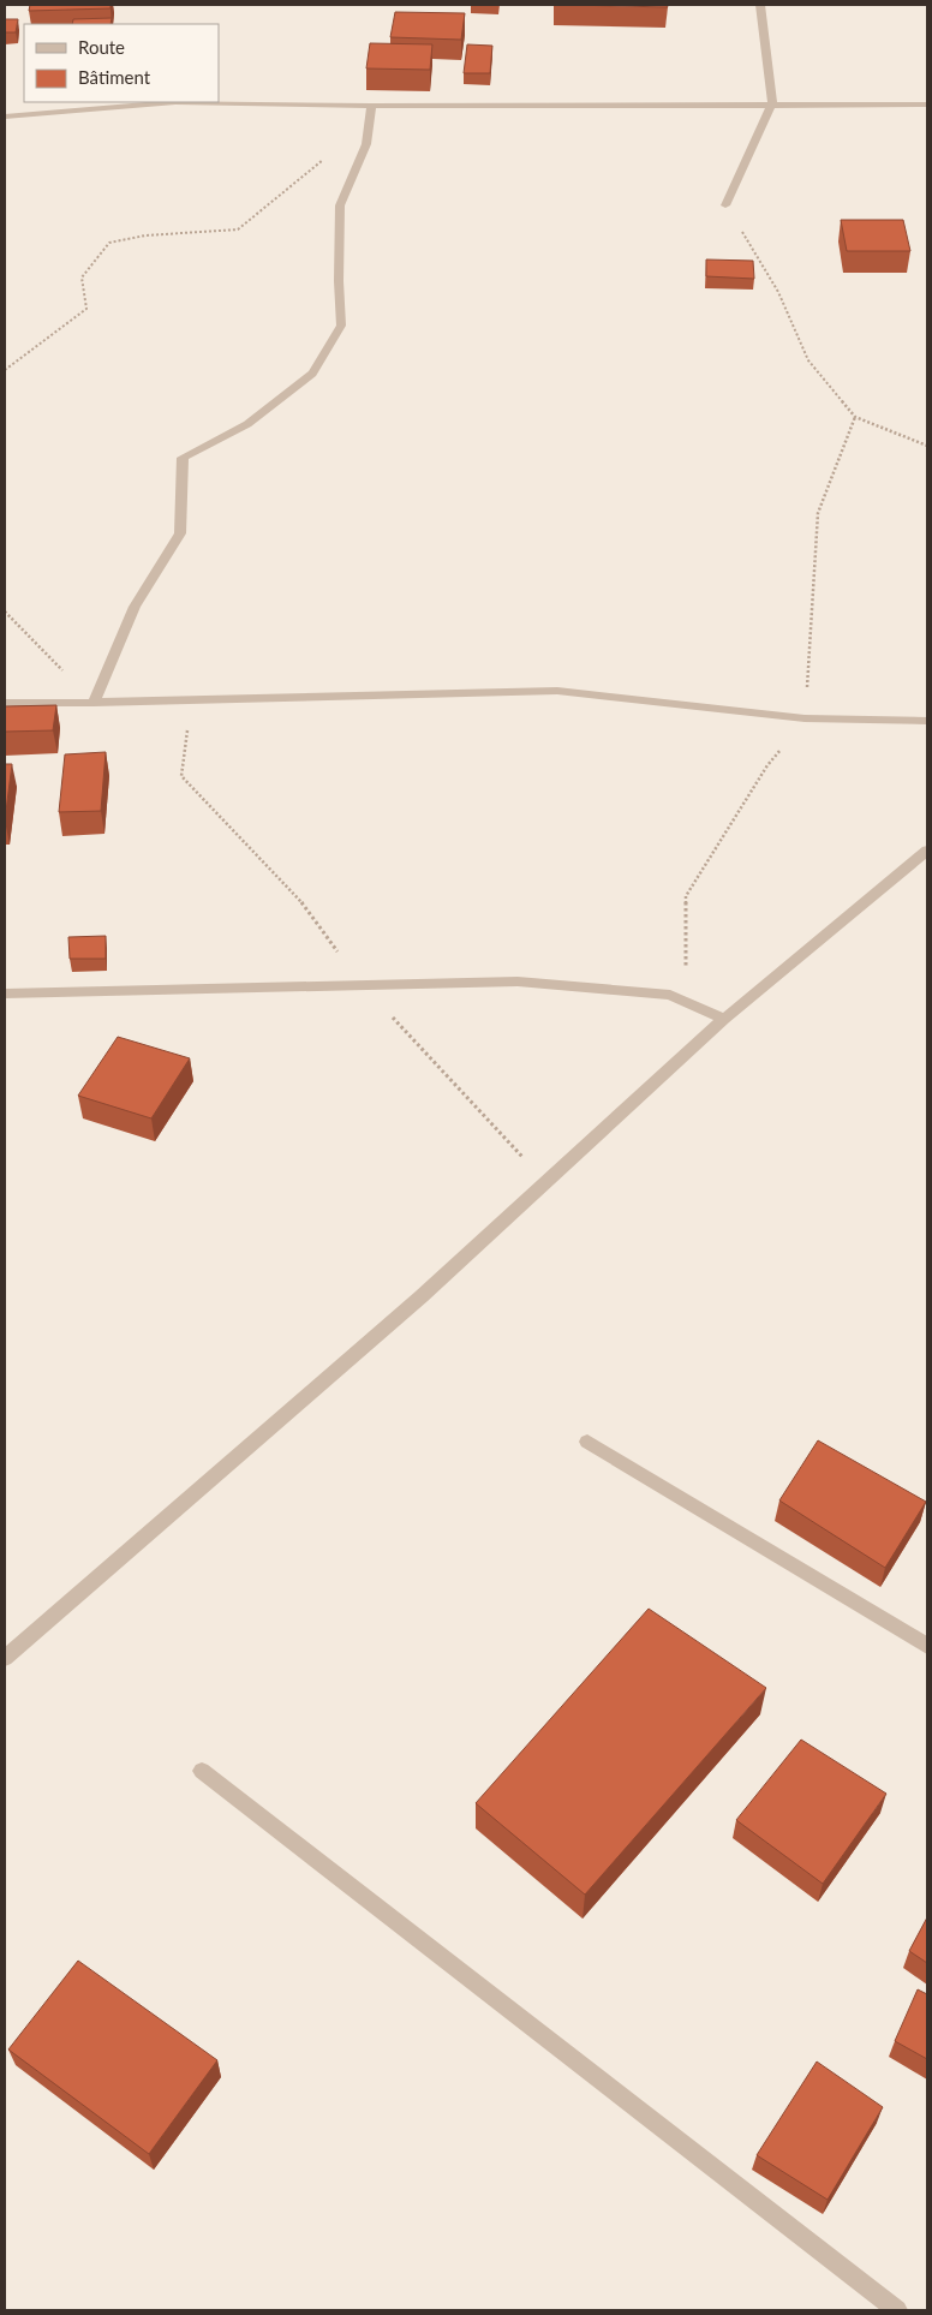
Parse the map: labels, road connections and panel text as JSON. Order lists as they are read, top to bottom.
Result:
{
  "legend": ["Route", "Bâtiment"]
}
